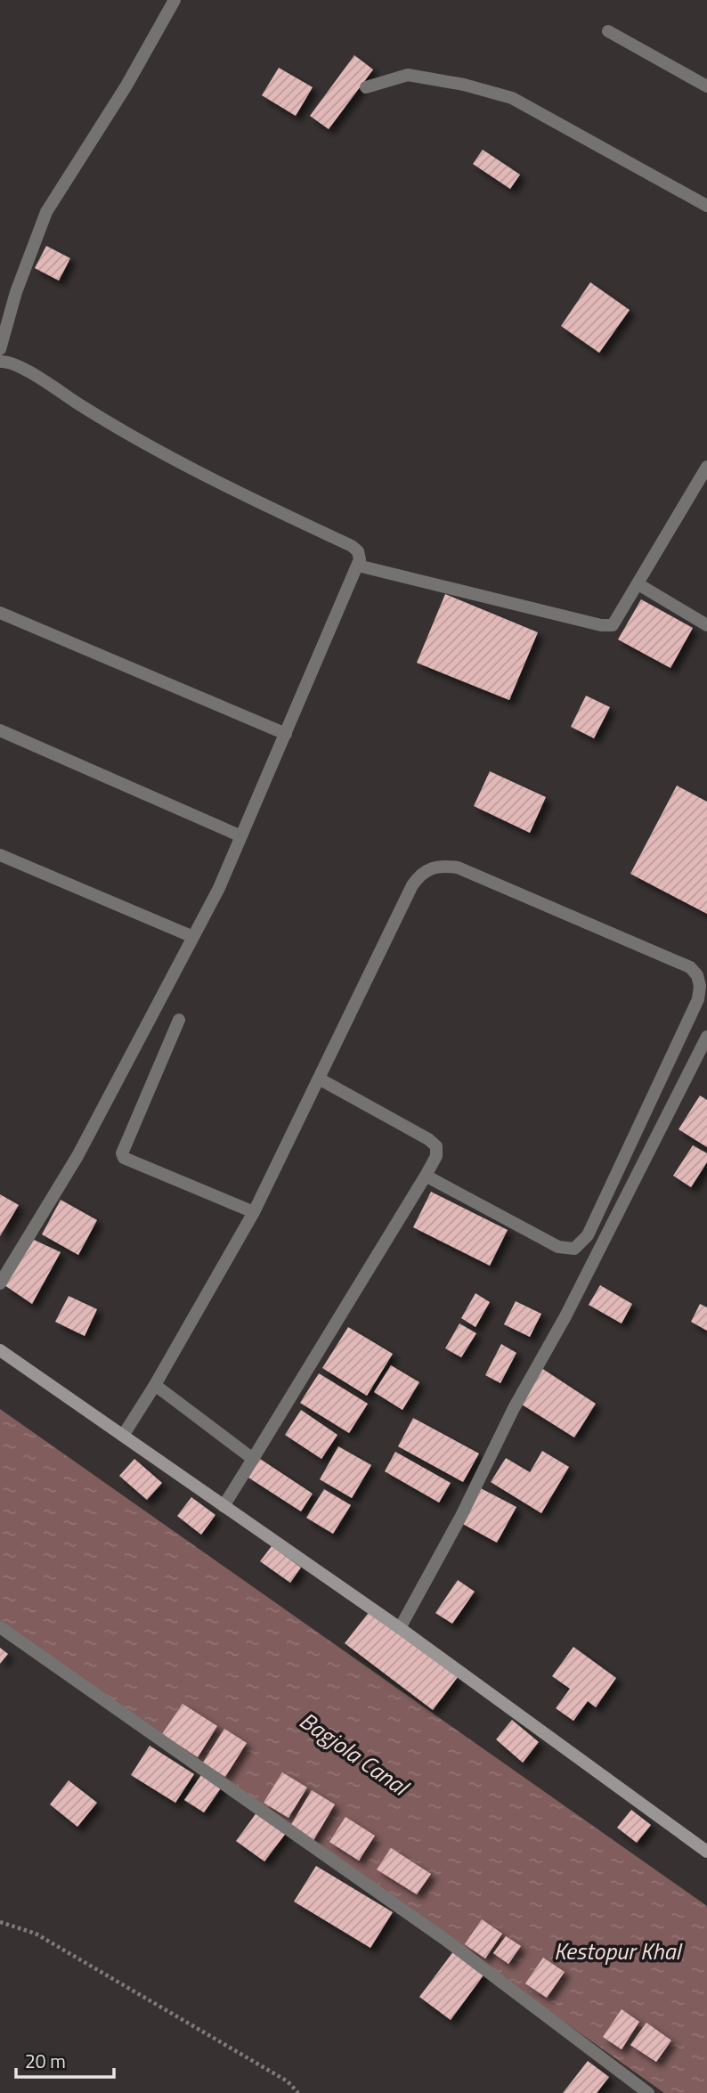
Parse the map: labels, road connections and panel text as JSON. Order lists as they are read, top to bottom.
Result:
{
  "water": ["Bagjola Canal", "Kestopur Khal"],
  "scale_bar": "20 m"
}
